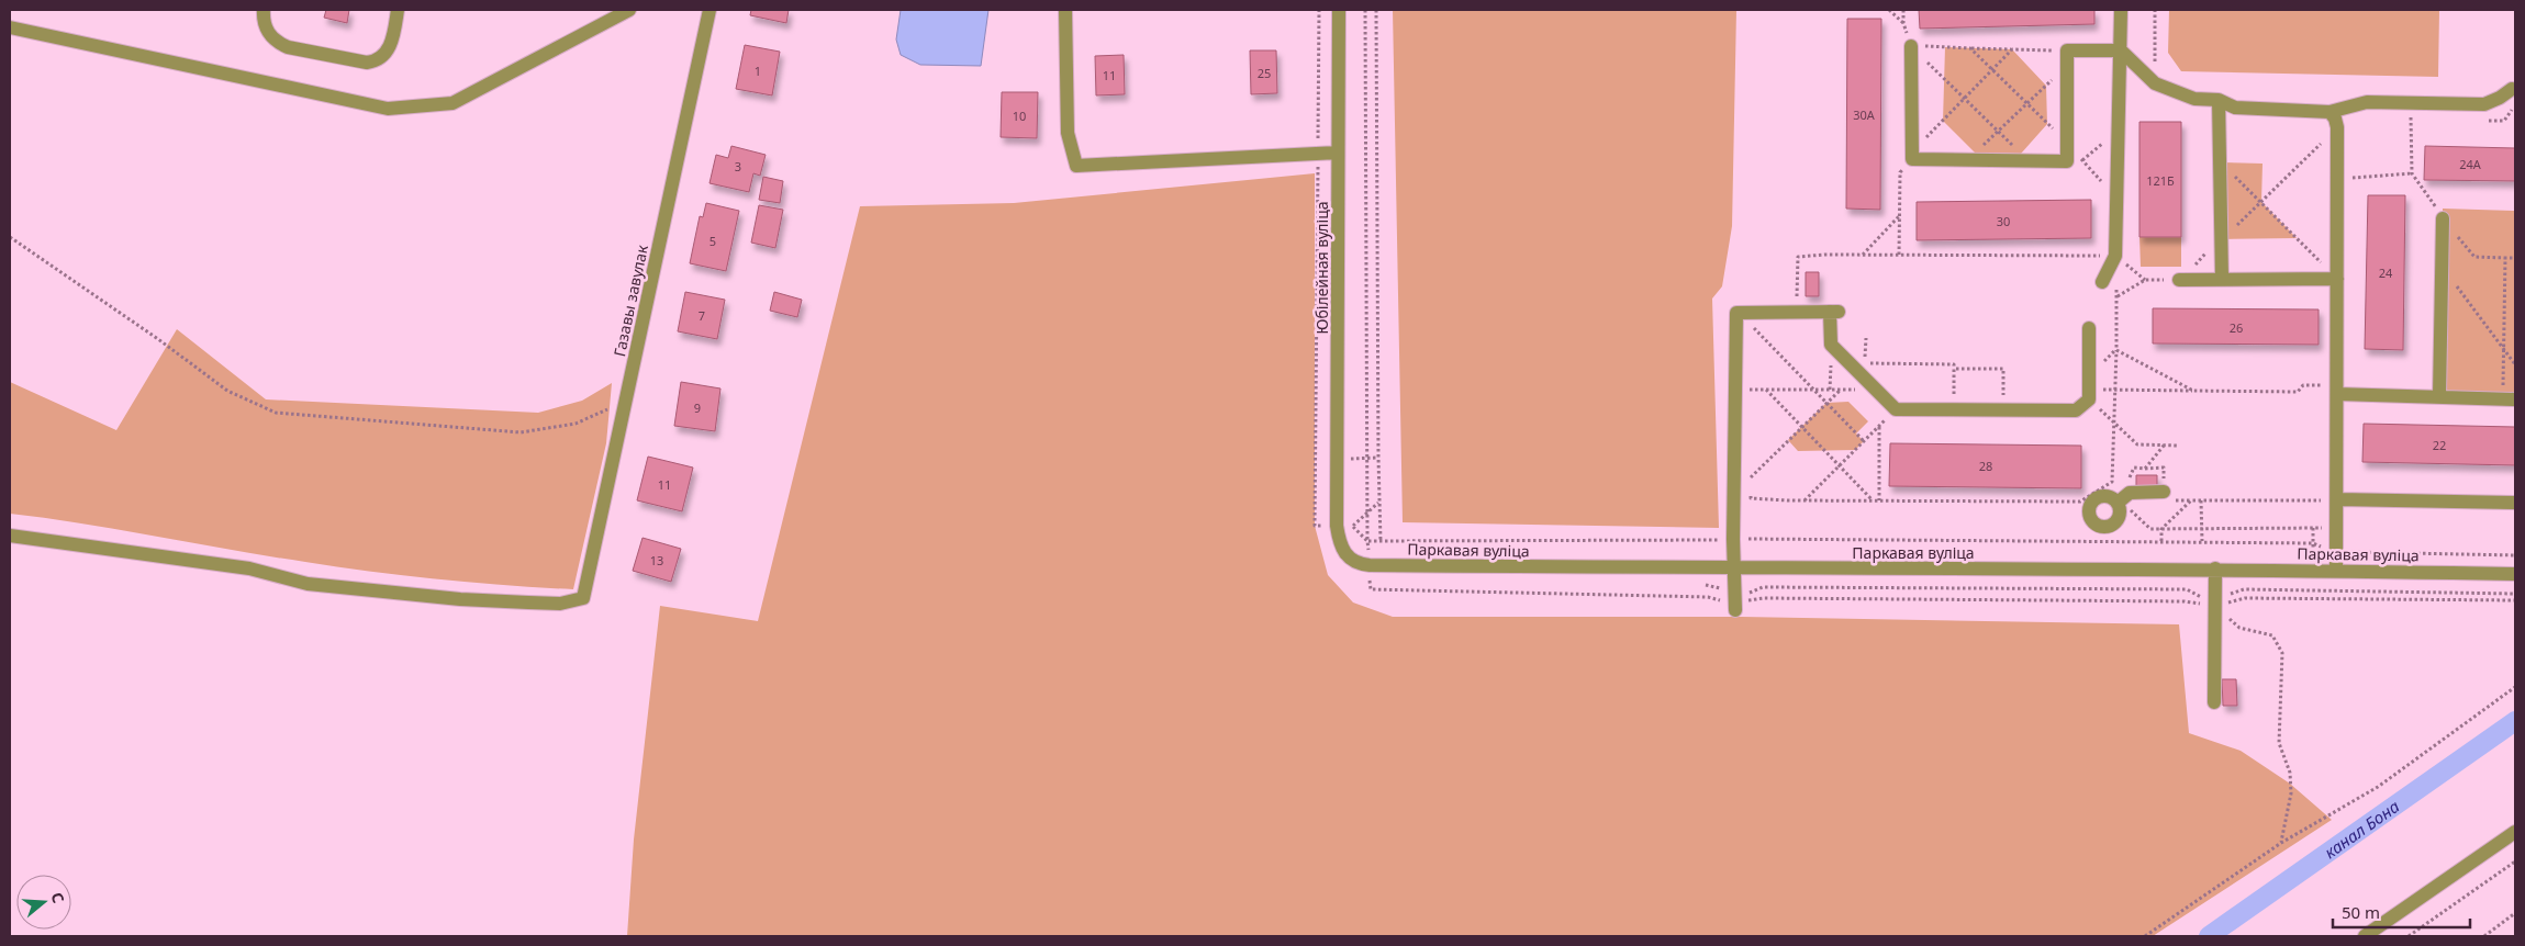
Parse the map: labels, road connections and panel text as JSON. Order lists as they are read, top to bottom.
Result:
{
  "streets": {
    "street": ["Юбілейная вуліца", "Газавы завулак", "Паркавая вуліца"]
  },
  "crossings": [
    ["Юбілейная вуліца", "Паркавая вуліца"]
  ],
  "water": ["канал Бона"],
  "house_numbers": [
    "1",
    "25",
    "11",
    "30А",
    "10",
    "24А",
    "3",
    "121Б",
    "30",
    "5",
    "24",
    "7",
    "26",
    "9",
    "22",
    "28",
    "11",
    "13"
  ],
  "scale_bar": "50 m",
  "north": "right"
}
